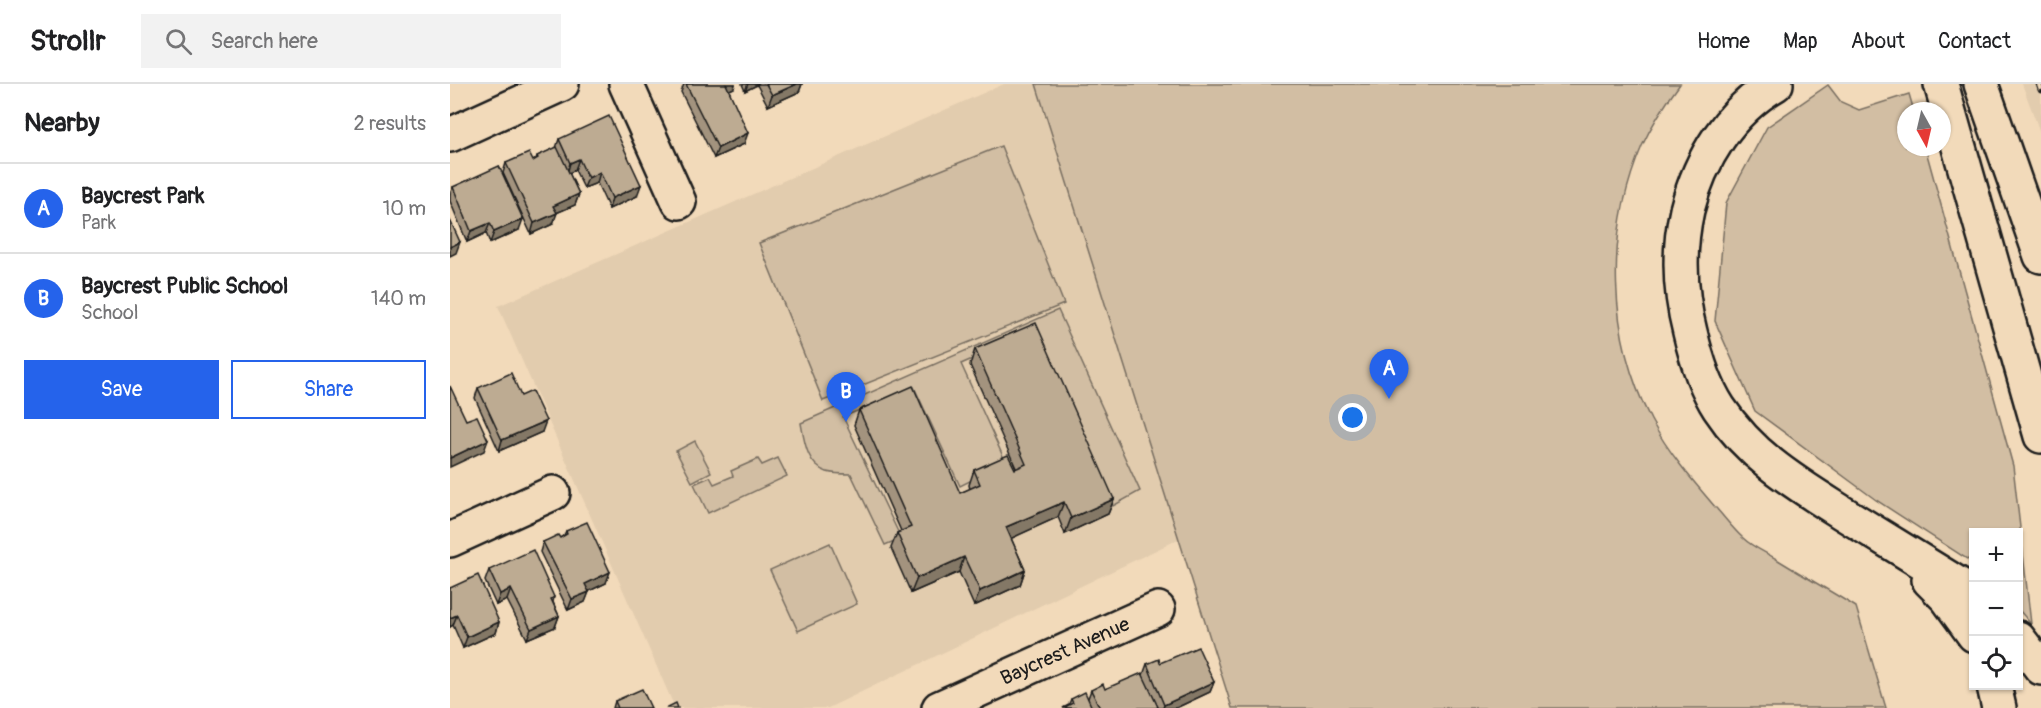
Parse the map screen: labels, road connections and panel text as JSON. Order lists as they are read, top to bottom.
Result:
{
  "streets": {
    "main road": ["Baycrest Avenue"]
  },
  "north": "bottom",
  "page": {
    "header": "Strollr",
    "search": "Search here",
    "nav": [
      "Home",
      "Map",
      "About",
      "Contact"
    ],
    "heading": ["Nearby", "2 results"],
    "list": [
      {
        "mark": "A",
        "name": "Baycrest Park",
        "note": "Park",
        "value": "10 m"
      },
      {
        "mark": "B",
        "name": "Baycrest Public School",
        "note": "School",
        "value": "140 m"
      }
    ],
    "buttons": ["Save", "Share"],
    "pins": ["A", "B"],
    "map_buttons": ["+", "−"]
  }
}
